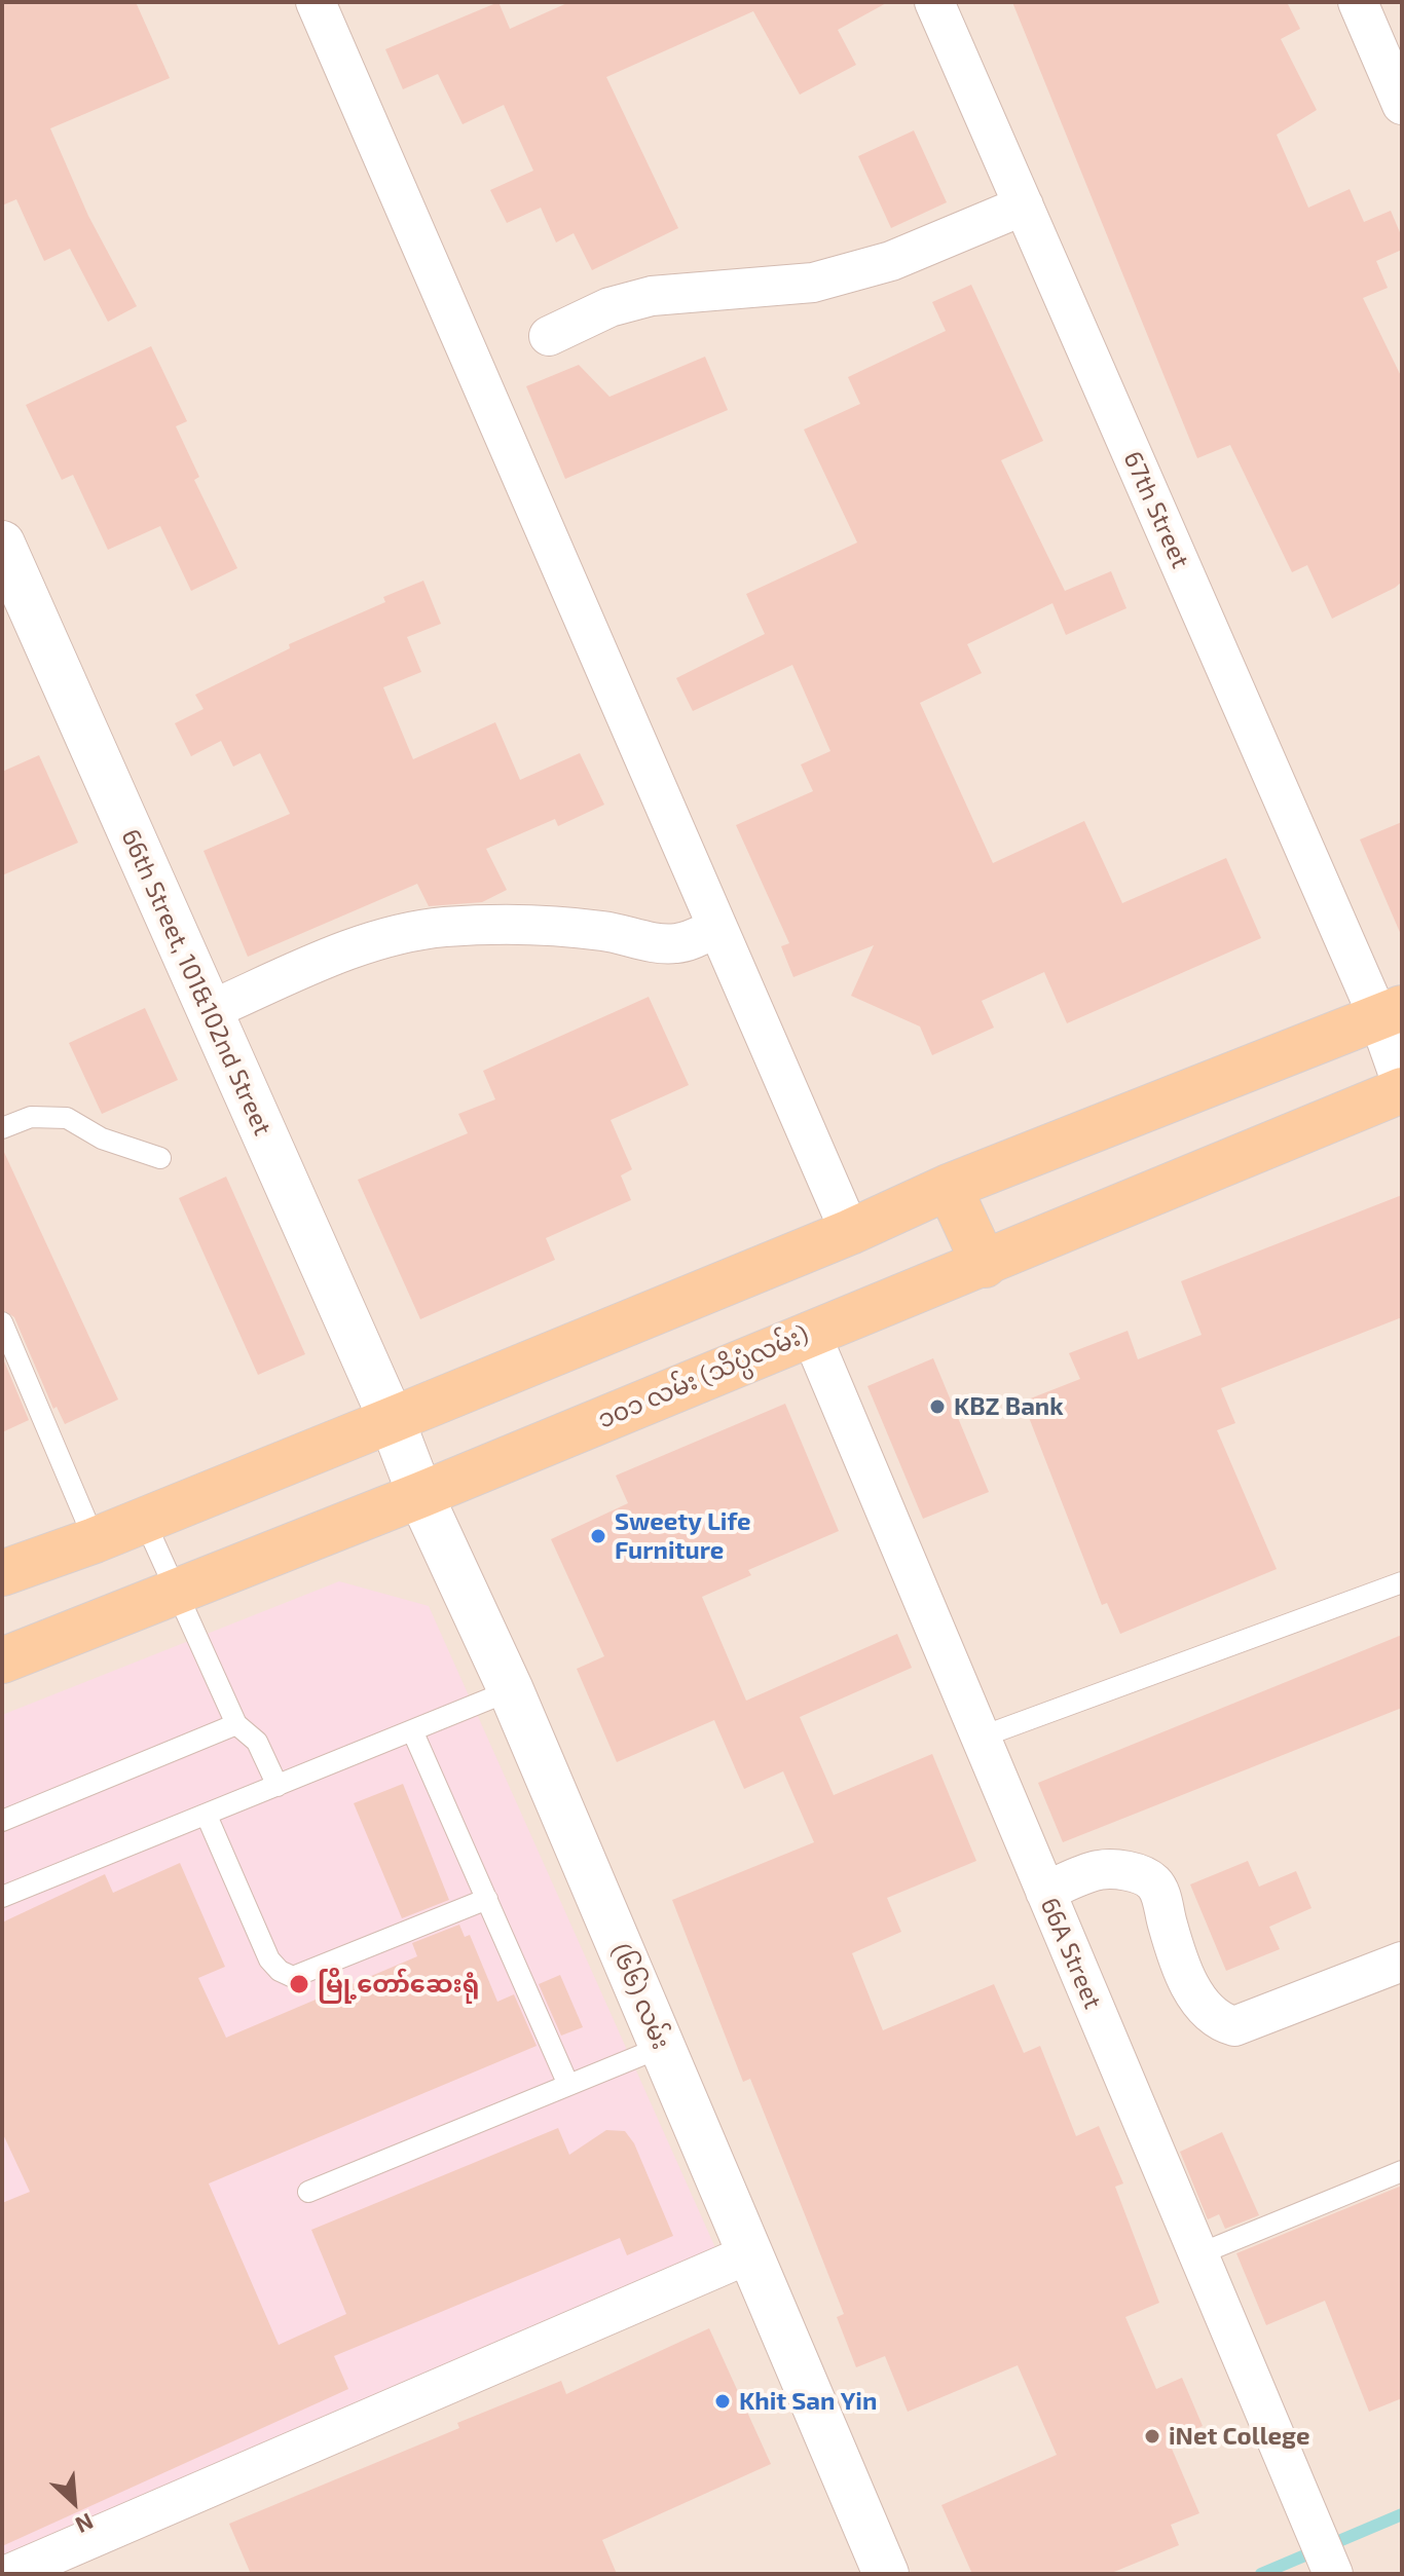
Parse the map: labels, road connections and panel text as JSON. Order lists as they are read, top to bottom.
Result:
{
  "streets": {
    "main road": ["၁၀၁ လမ်း (သိပ္ပံလမ်း)"],
    "street": [
      "67th Street",
      "66th Street, 101&102nd Street",
      "66A Street",
      "(၆၆) လမ်း"
    ]
  },
  "crossings": [
    ["66th Street, 101&102nd Street", "(၆၆) လမ်း"],
    ["၁၀၁ လမ်း (သိပ္ပံလမ်း)", "66A Street"],
    ["၁၀၁ လမ်း (သိပ္ပံလမ်း)", "(၆၆) လမ်း"]
  ],
  "places": [
    "KBZ Bank",
    "Sweety Life Furniture",
    "မြို့တော်ဆေးရုံ",
    "Khit San Yin",
    "iNet College"
  ],
  "north": "bottom right"
}
